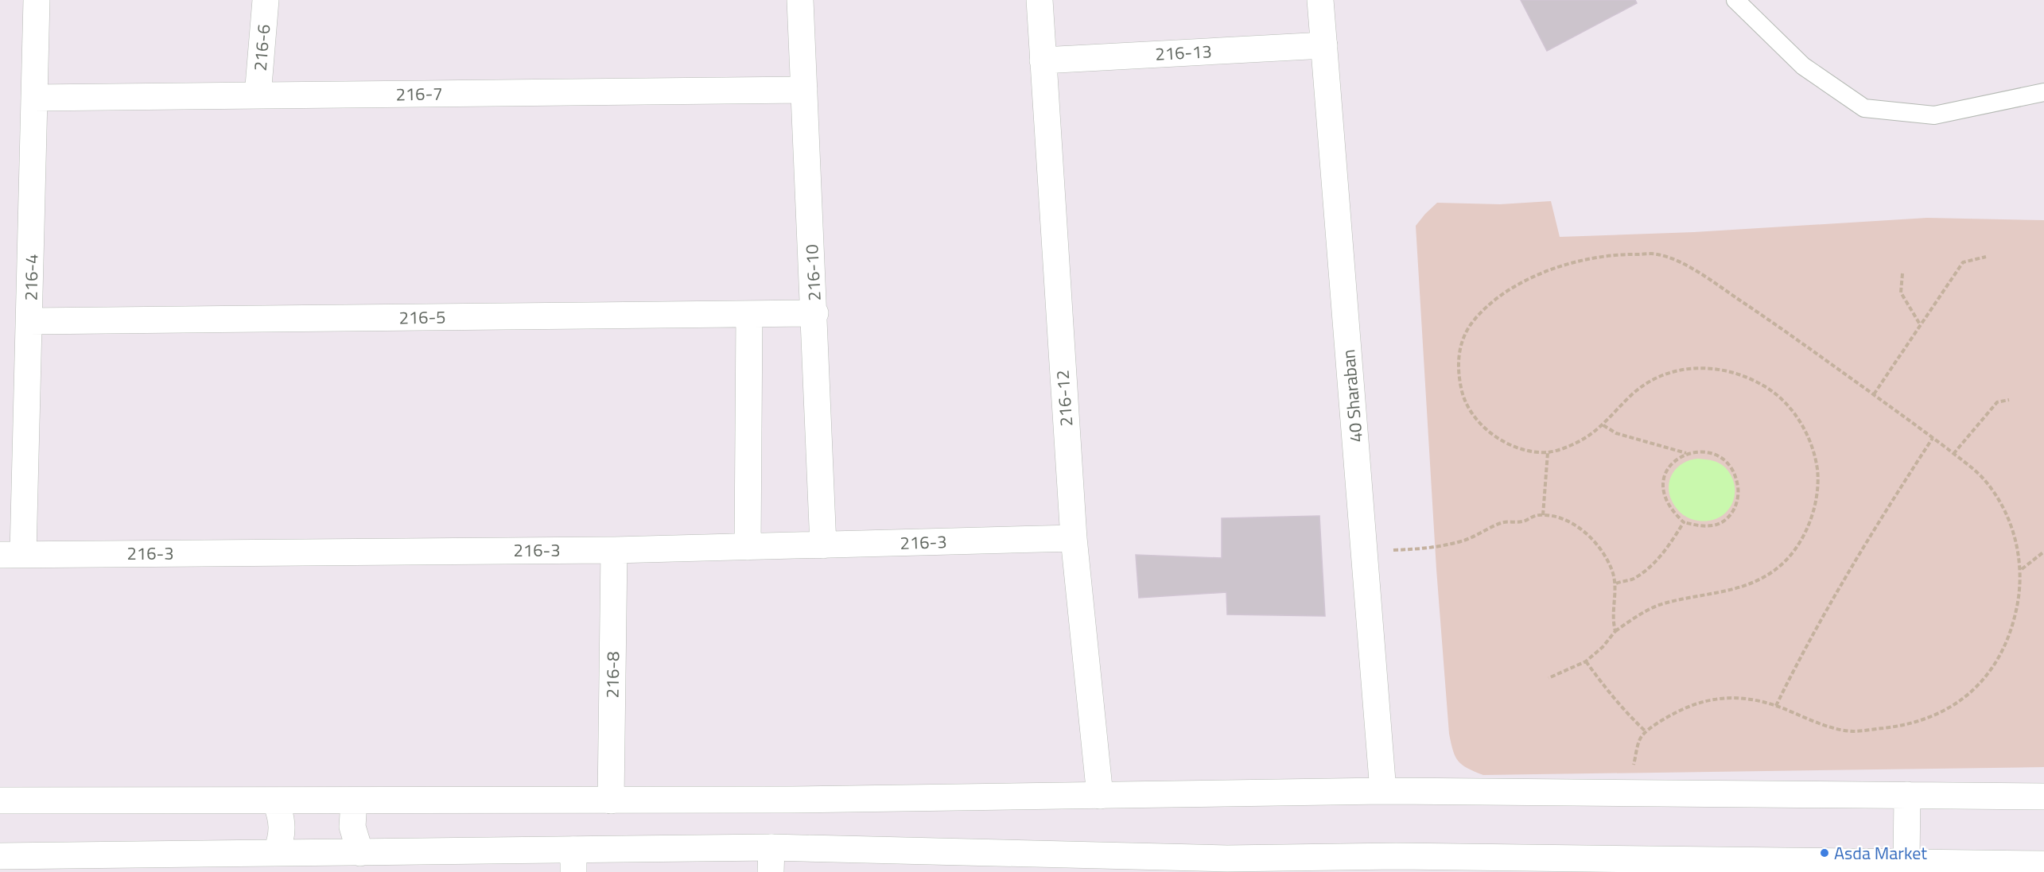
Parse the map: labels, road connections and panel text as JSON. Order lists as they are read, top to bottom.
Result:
{
  "streets": {
    "street": [
      "216-6",
      "216-13",
      "216-7",
      "216-10",
      "216-4",
      "216-5",
      "40 Sharaban",
      "216-12",
      "216-3",
      "216-8"
    ]
  },
  "crossings": [
    ["216-6", "216-7"],
    ["216-13", "40 Sharaban"],
    ["216-13", "216-12"],
    ["216-7", "216-10"],
    ["216-7", "216-4"],
    ["216-10", "216-5"],
    ["216-10", "216-3"],
    ["216-4", "216-5"],
    ["216-4", "216-3"],
    ["216-12", "216-3"],
    ["216-3", "216-8"]
  ],
  "places": ["Asda Market"]
}
